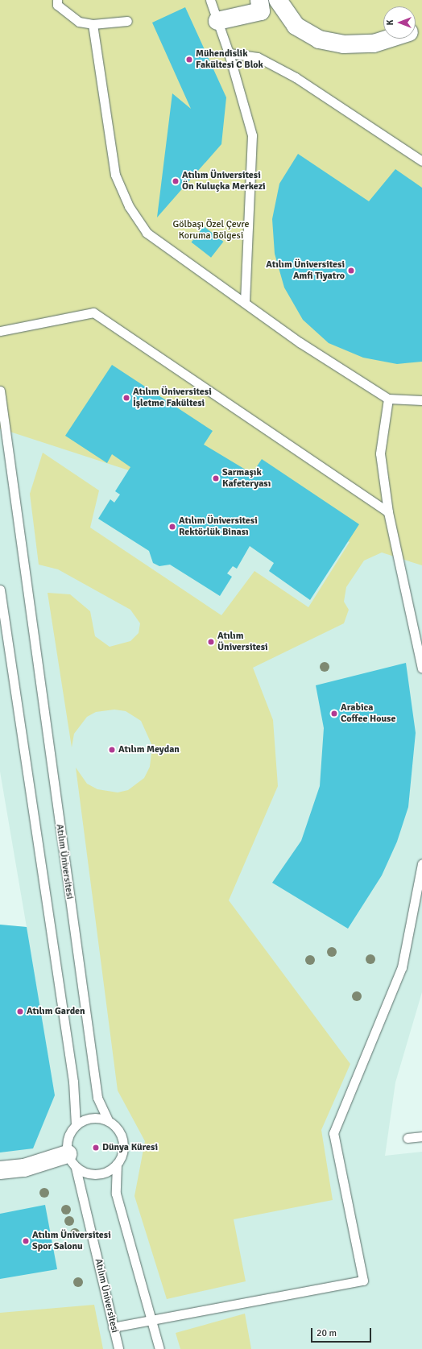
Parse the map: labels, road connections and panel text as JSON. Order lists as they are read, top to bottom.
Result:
{
  "streets": {
    "lane": ["Atılım Üniversitesi"]
  },
  "parks": ["Gölbaşı Özel Çevre Koruma Bölgesi"],
  "places": [
    "Mühendislik Fakültesi C Blok",
    "Atılım Üniversitesi Ön Kuluçka Merkezi",
    "Atılım Üniversitesi Amfi Tiyatro",
    "Atılım Üniversitesi İşletme Fakültesi",
    "Sarmaşık Kafeteryası",
    "Atılım Üniversitesi Rektörlük Binası",
    "Atılım Üniversitesi",
    "Arabica Coffee House",
    "Atılım Meydan",
    "Atılım Garden",
    "Dünya Küresi",
    "Atılım Üniversitesi Spor Salonu"
  ],
  "scale_bar": "20 m",
  "north": "left"
}
